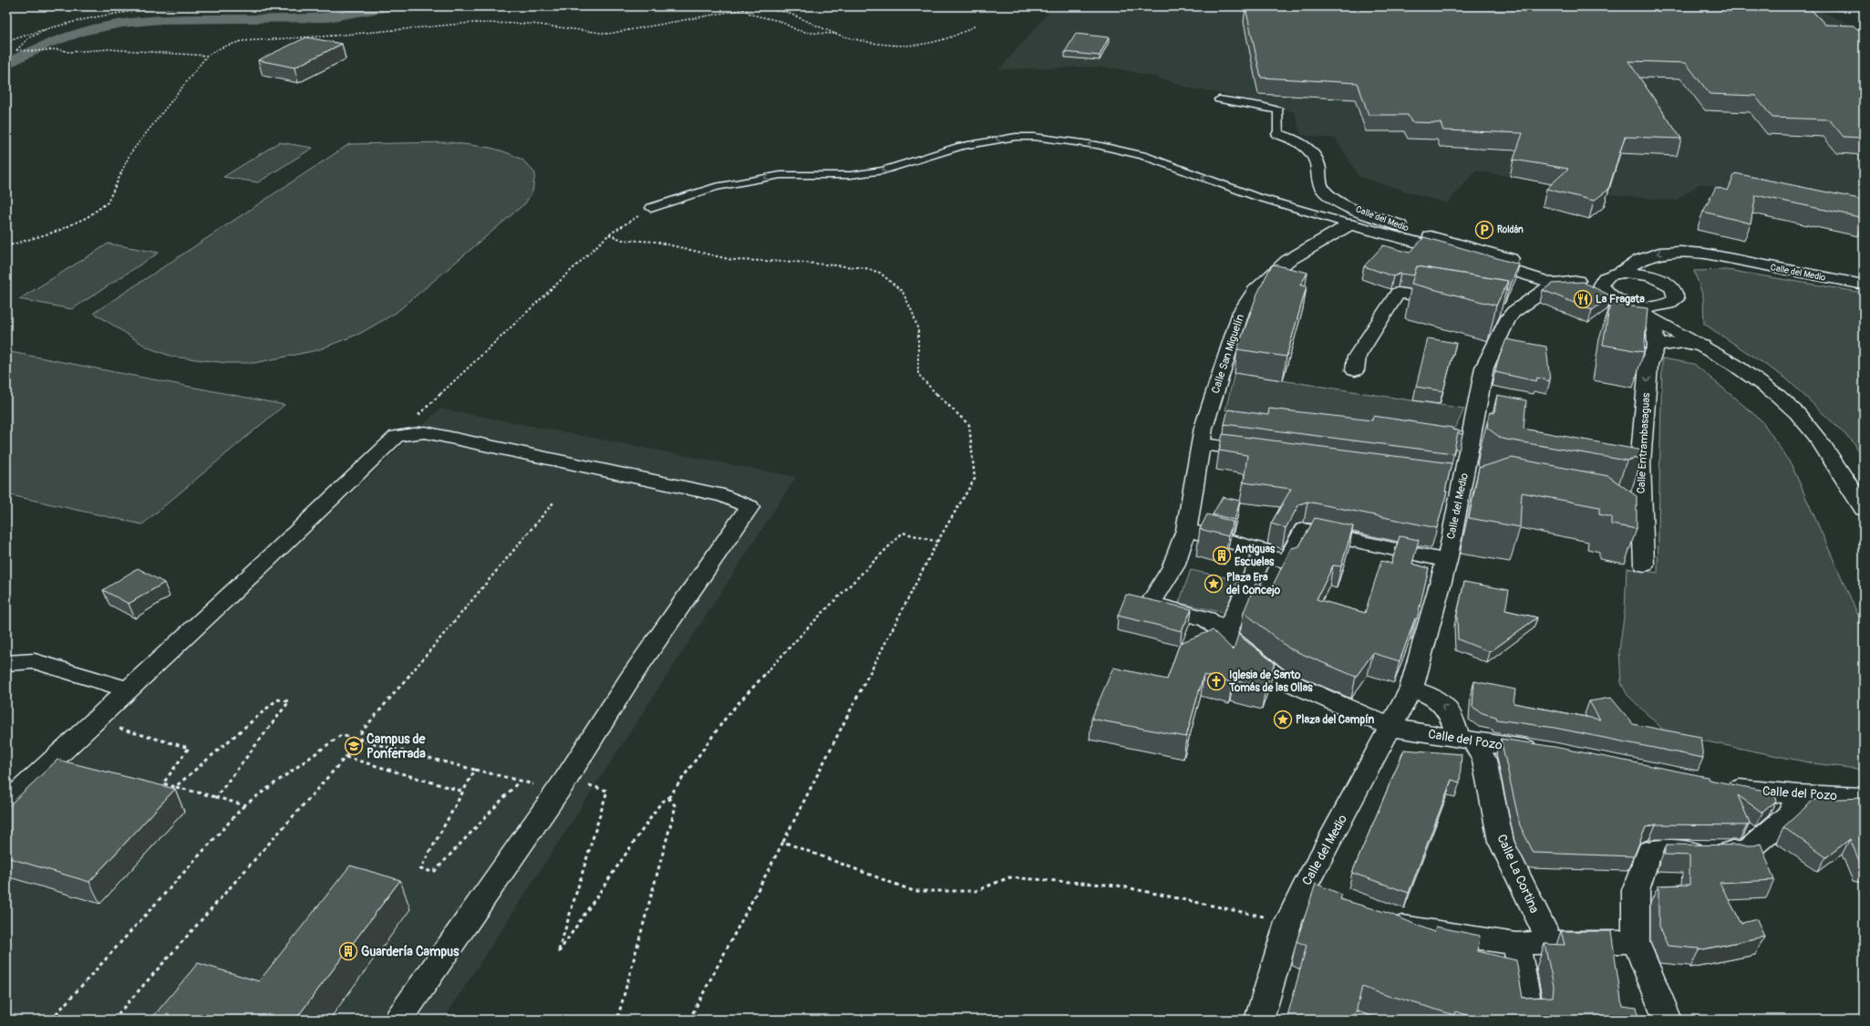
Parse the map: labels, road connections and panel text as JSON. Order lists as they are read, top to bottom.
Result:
{
  "streets": {
    "street": [
      "Calle del Medio",
      "Calle San Miguelín",
      "Calle Entrambasaguas",
      "Calle del Pozo",
      "Calle La Cortina"
    ]
  },
  "crossings": [
    ["Calle del Medio", "Calle del Pozo"],
    ["Calle del Pozo", "Calle La Cortina"]
  ],
  "one_way": ["Calle Entrambasaguas"],
  "places": {
    "parking": ["Roldán"],
    "restaurant": ["La Fragata"],
    "building": ["Antiguas Escuelas", "Guardería Campus"],
    "place": ["Plaza Era del Concejo", "Plaza del Campín"],
    "church": ["Iglesia de Santo Tomás de las Ollas"],
    "school or university": ["Campus de Ponferrada"]
  }
}
